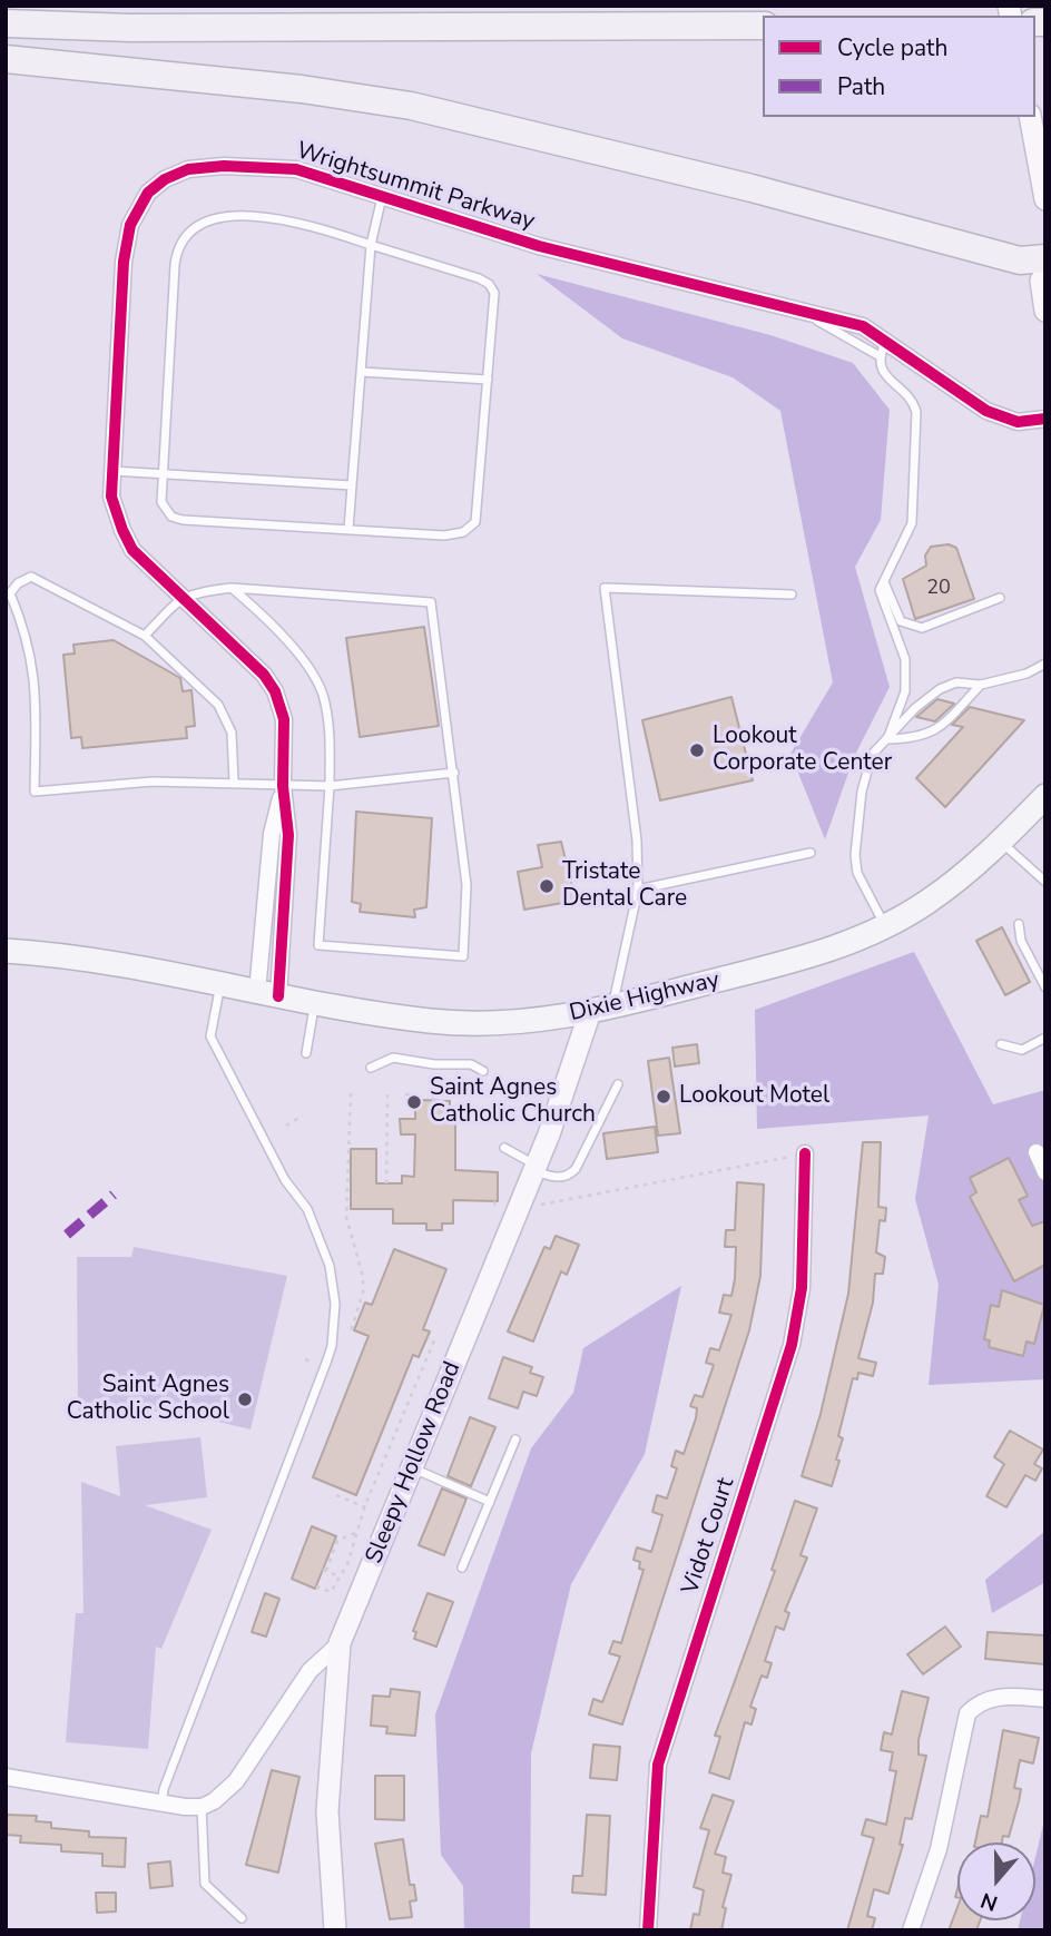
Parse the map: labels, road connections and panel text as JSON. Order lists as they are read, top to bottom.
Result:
{
  "streets": {
    "main road": ["Dixie Highway", "Sleepy Hollow Road"],
    "street": ["Wrightsummit Parkway", "Vidot Court"]
  },
  "crossings": [
    ["Wrightsummit Parkway", "Dixie Highway"],
    ["Dixie Highway", "Sleepy Hollow Road"]
  ],
  "places": [
    "Lookout Corporate Center",
    "Tristate Dental Care",
    "Lookout Motel",
    "Saint Agnes Catholic Church",
    "Saint Agnes Catholic School"
  ],
  "house_numbers": ["20"],
  "legend": ["Cycle path", "Path"],
  "north": "bottom"
}
